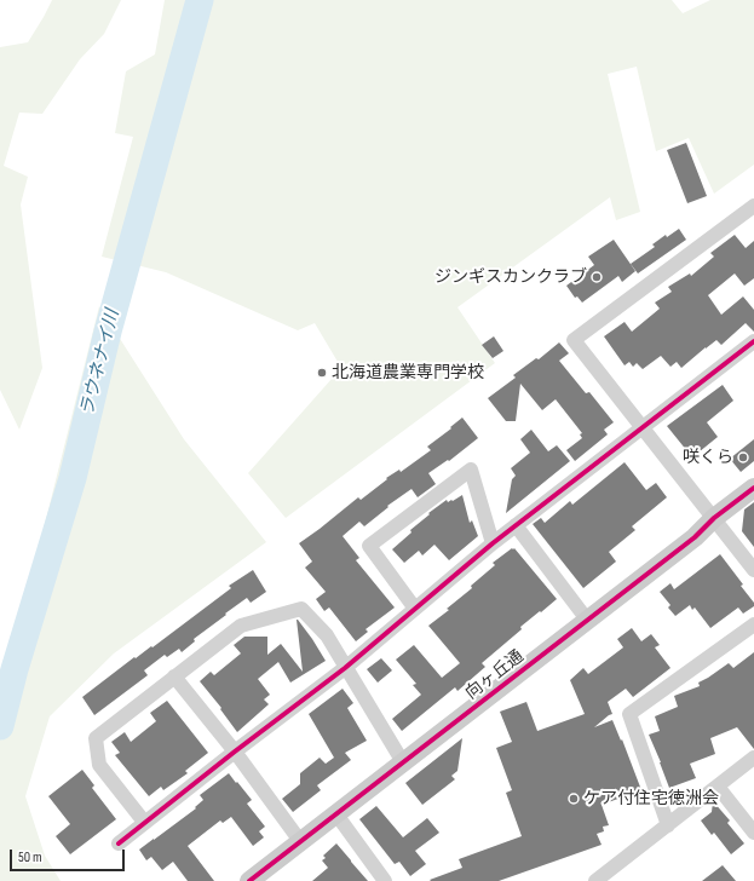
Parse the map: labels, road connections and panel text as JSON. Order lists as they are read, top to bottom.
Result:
{
  "streets": {
    "street": ["向ヶ丘通"]
  },
  "water": ["ラウネナイ川"],
  "places": [
    "ジンギスカンクラブ",
    "北海道農業専門学校",
    "咲くら",
    "ケア付住宅徳洲会"
  ],
  "scale_bar": "50 m"
}
